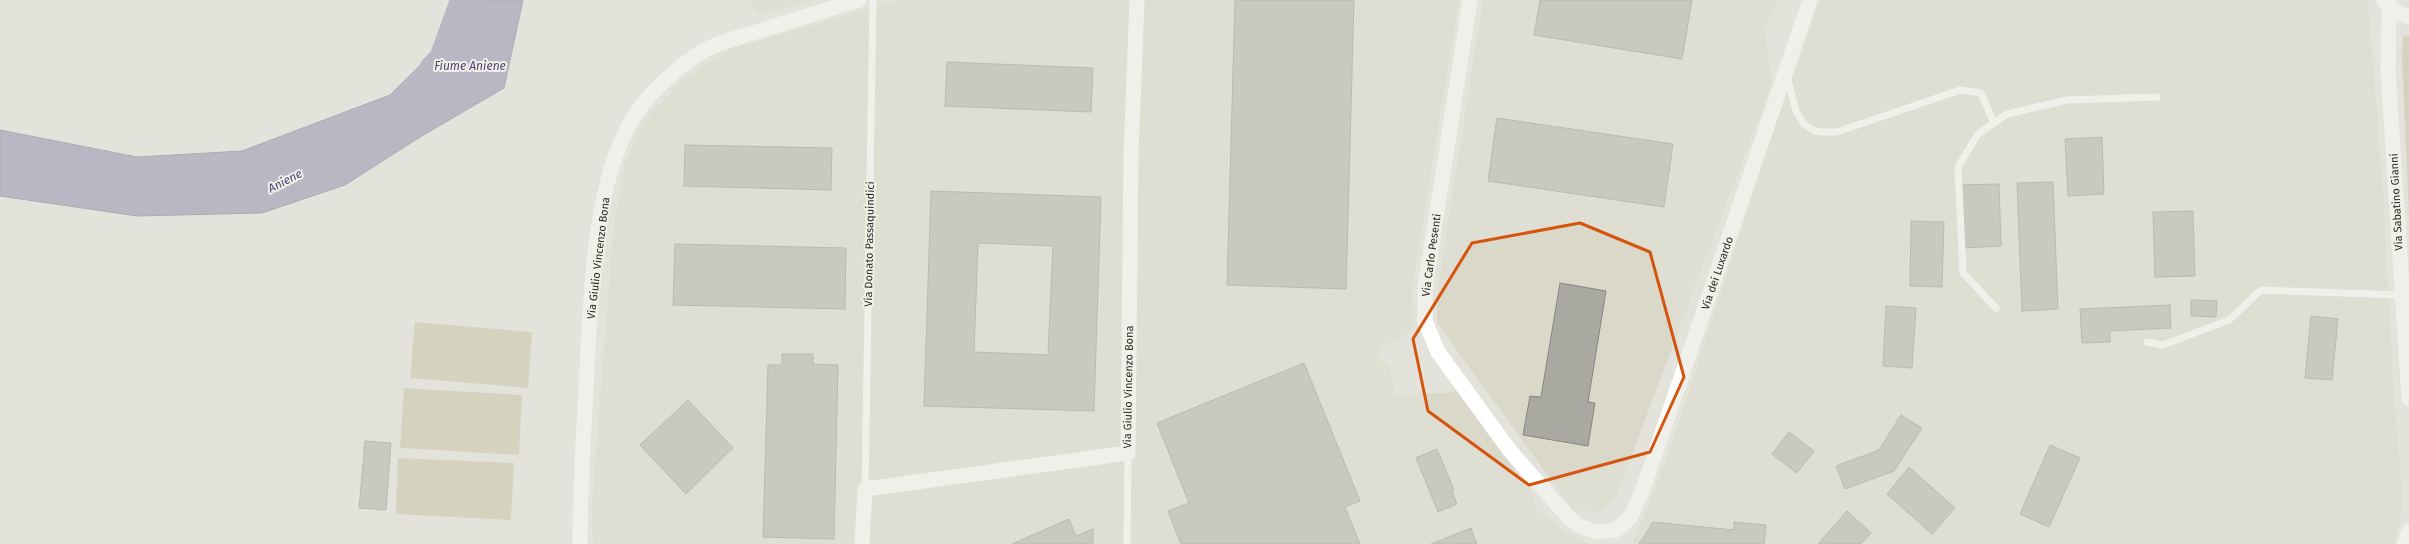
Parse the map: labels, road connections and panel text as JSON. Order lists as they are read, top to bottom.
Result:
{
  "streets": {
    "street": [
      "Via Sabatino Gianni",
      "Via Carlo Pesenti",
      "Via Giulio Vincenzo Bona",
      "Via dei Luxardo"
    ],
    "lane": ["Via Donato Passaquindici"]
  },
  "crossings": [
    ["Via Donato Passaquindici", "Via Giulio Vincenzo Bona"],
    ["Via Carlo Pesenti", "Via dei Luxardo"]
  ],
  "water": ["Fiume Aniene", "Aniene"]
}
